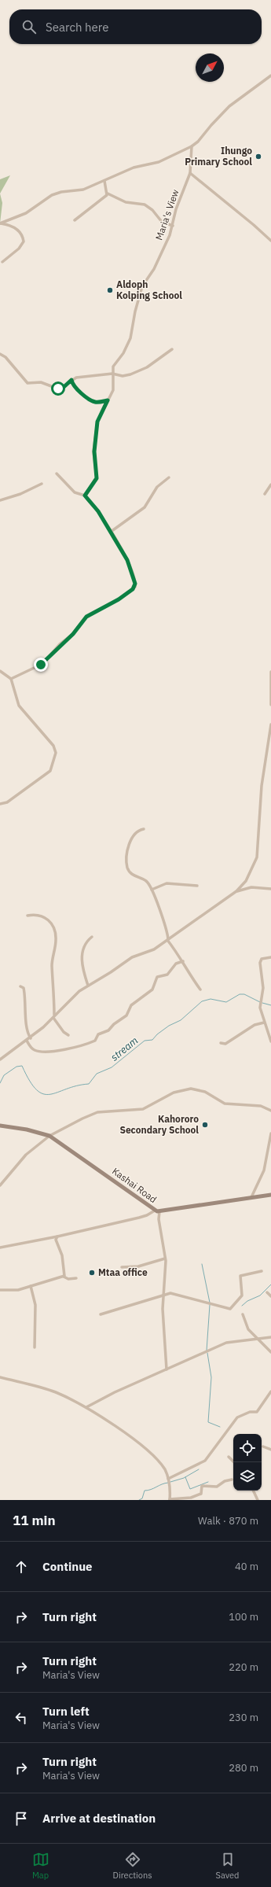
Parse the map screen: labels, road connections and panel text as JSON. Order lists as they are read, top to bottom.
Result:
{
  "streets": {
    "street": ["Maria's View", "Kashai Road"]
  },
  "water": ["stream"],
  "places": [
    "Ihungo Primary School",
    "Aldoph Kolping School",
    "Kahororo Secondary School",
    "Mtaa office"
  ],
  "north": "top right",
  "page": {
    "search": "Search here",
    "heading": ["11 min", "Walk · 870 m"],
    "list": [
      ["Continue", "40 m"],
      ["Turn right", "100 m"],
      ["Turn right", "Maria's View", "220 m"],
      ["Turn left", "Maria's View", "230 m"],
      ["Turn right", "Maria's View", "280 m"],
      "Arrive at destination"
    ],
    "nav": ["Map", "Directions", "Saved"]
  }
}
